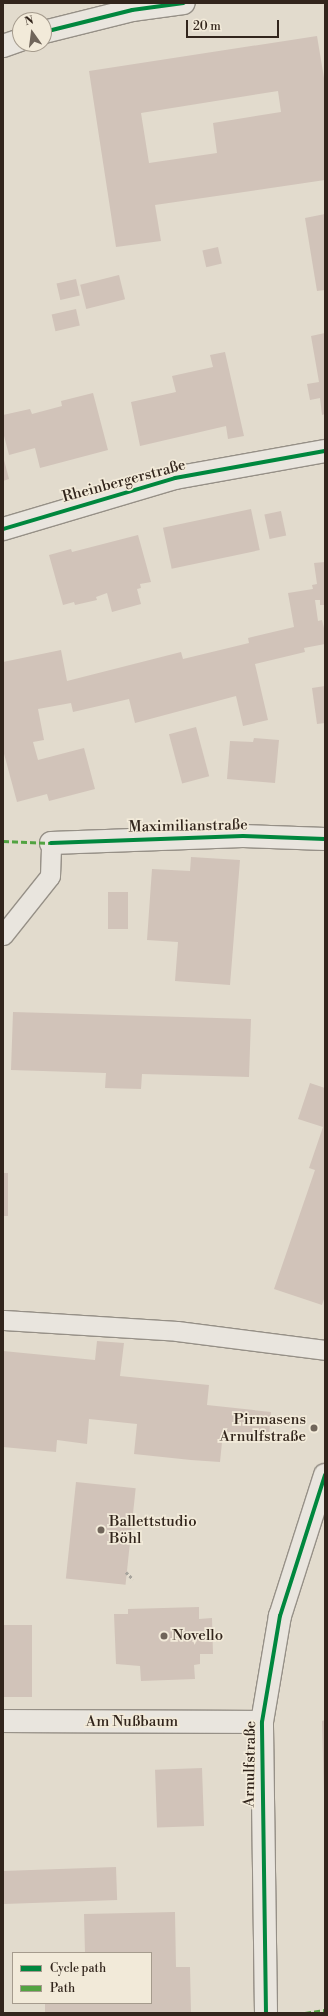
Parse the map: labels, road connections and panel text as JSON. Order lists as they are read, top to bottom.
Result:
{
  "streets": {
    "street": [
      "Rheinbergerstraße",
      "Maximilianstraße",
      "Am Nußbaum",
      "Arnulfstraße"
    ]
  },
  "crossings": [
    ["Am Nußbaum", "Arnulfstraße"]
  ],
  "places": ["Pirmasens Arnulfstraße", "Ballettstudio Böhl", "Novello"],
  "legend": ["Cycle path", "Path"],
  "scale_bar": "20 m",
  "north": "top"
}
